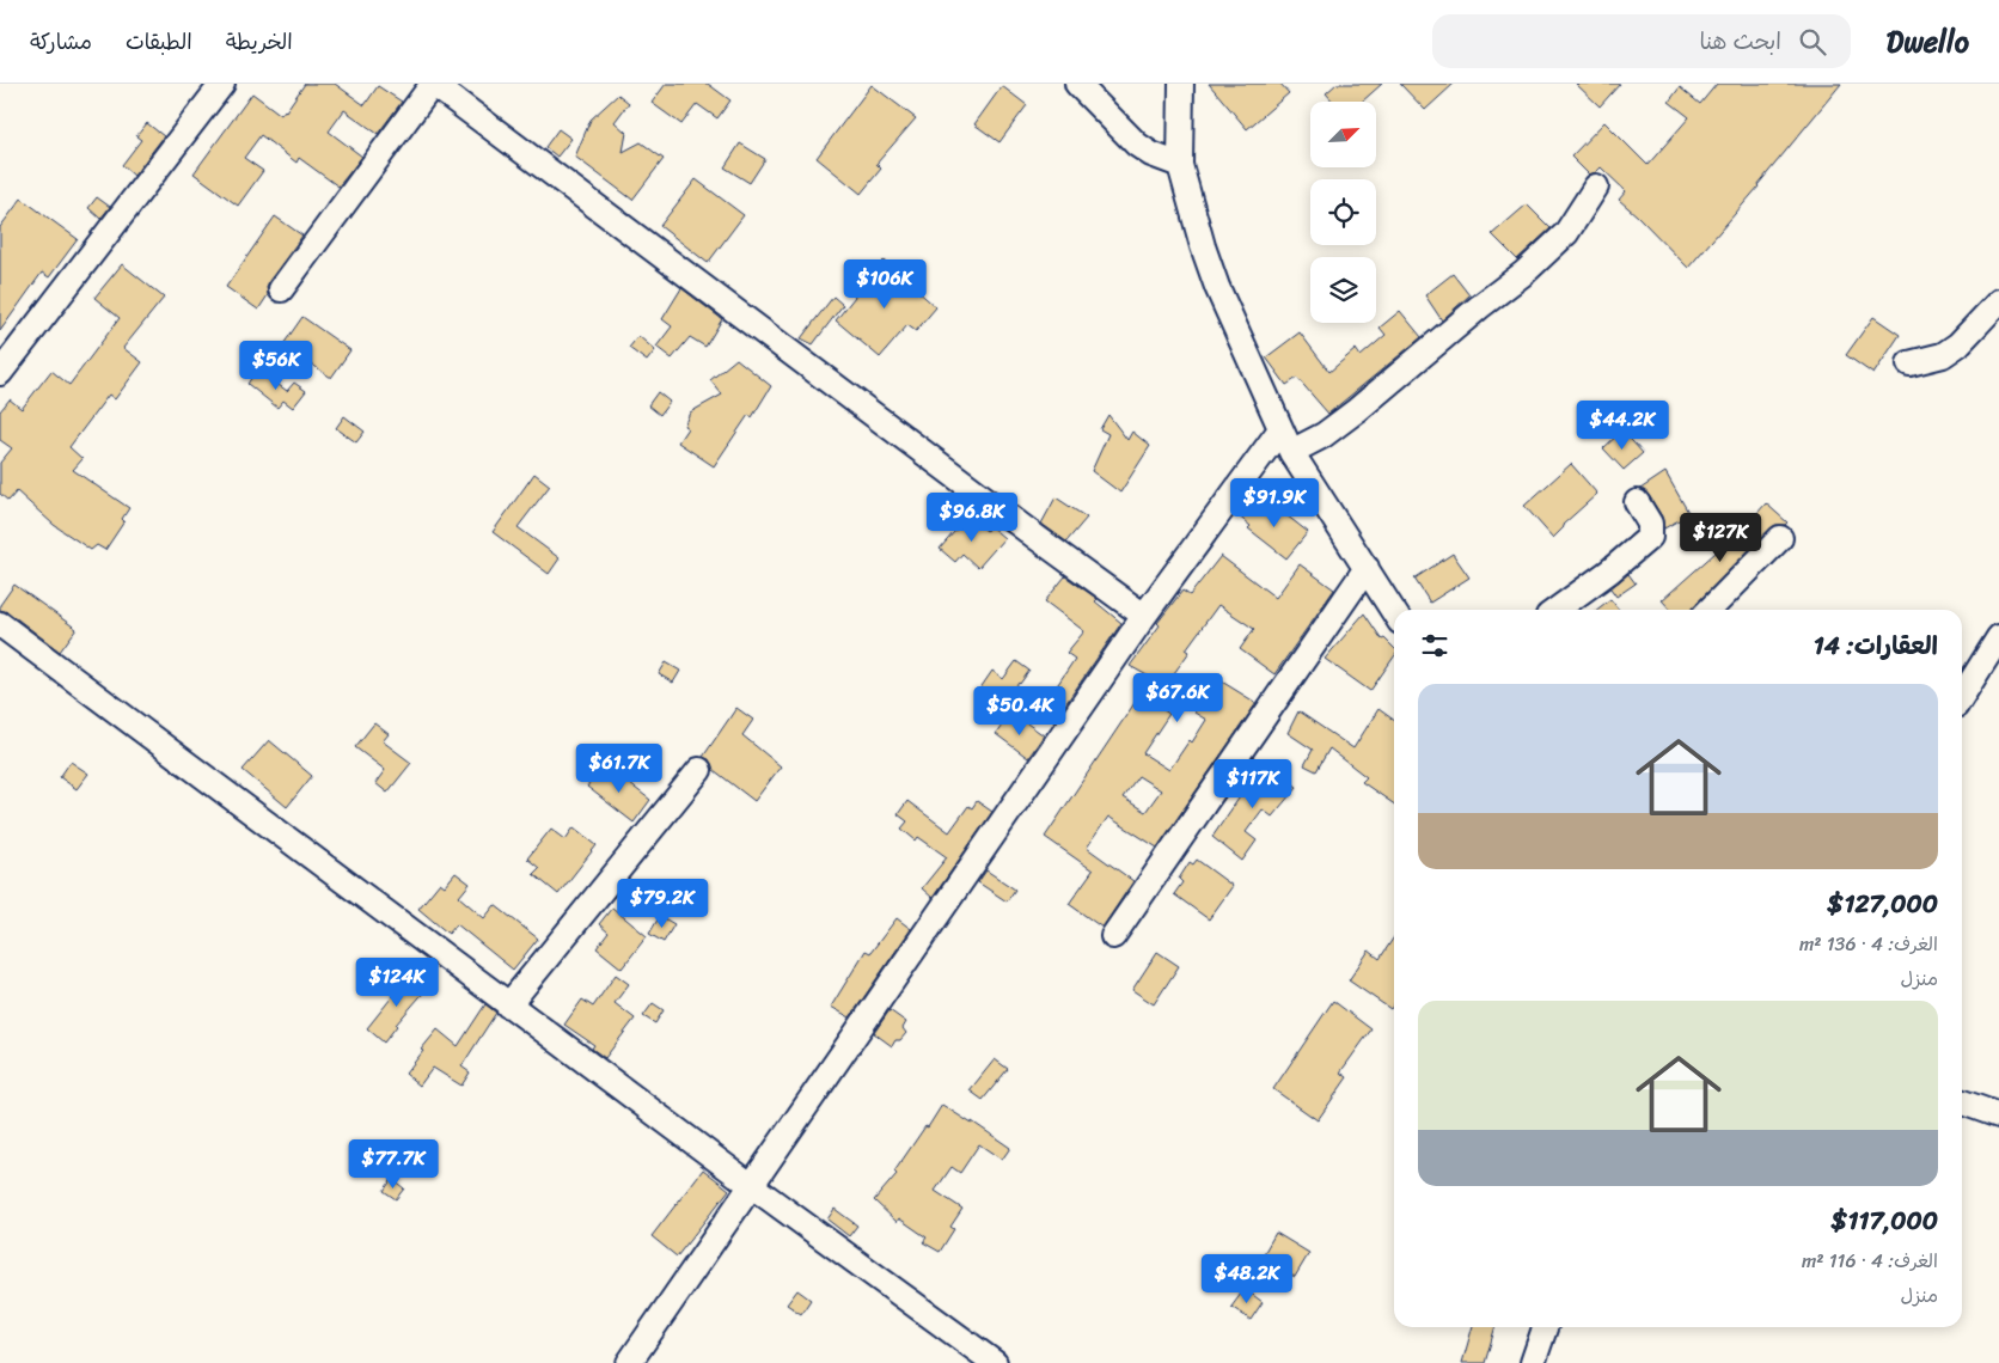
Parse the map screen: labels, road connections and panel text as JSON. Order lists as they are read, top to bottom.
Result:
{
  "north": "top right",
  "page": {
    "header": "Dwello",
    "search": "ابحث هنا",
    "nav": ["الخريطة", "الطبقات", "مشاركة"],
    "price": [
      "$106K",
      "$56K",
      "$44.2K",
      "$91.9K",
      "$96.8K",
      "$127K",
      "$67.6K",
      "$50.4K",
      "$61.7K",
      "$117K",
      "$79.2K",
      "$124K",
      "$77.7K",
      "$48.2K"
    ],
    "heading": "العقارات: 14",
    "list": [
      {
        "name": "$127,000",
        "note": "الغرف: 4 · 136 m² · منزل"
      },
      {
        "name": "$117,000",
        "note": "الغرف: 4 · 116 m² · منزل"
      }
    ]
  }
}
